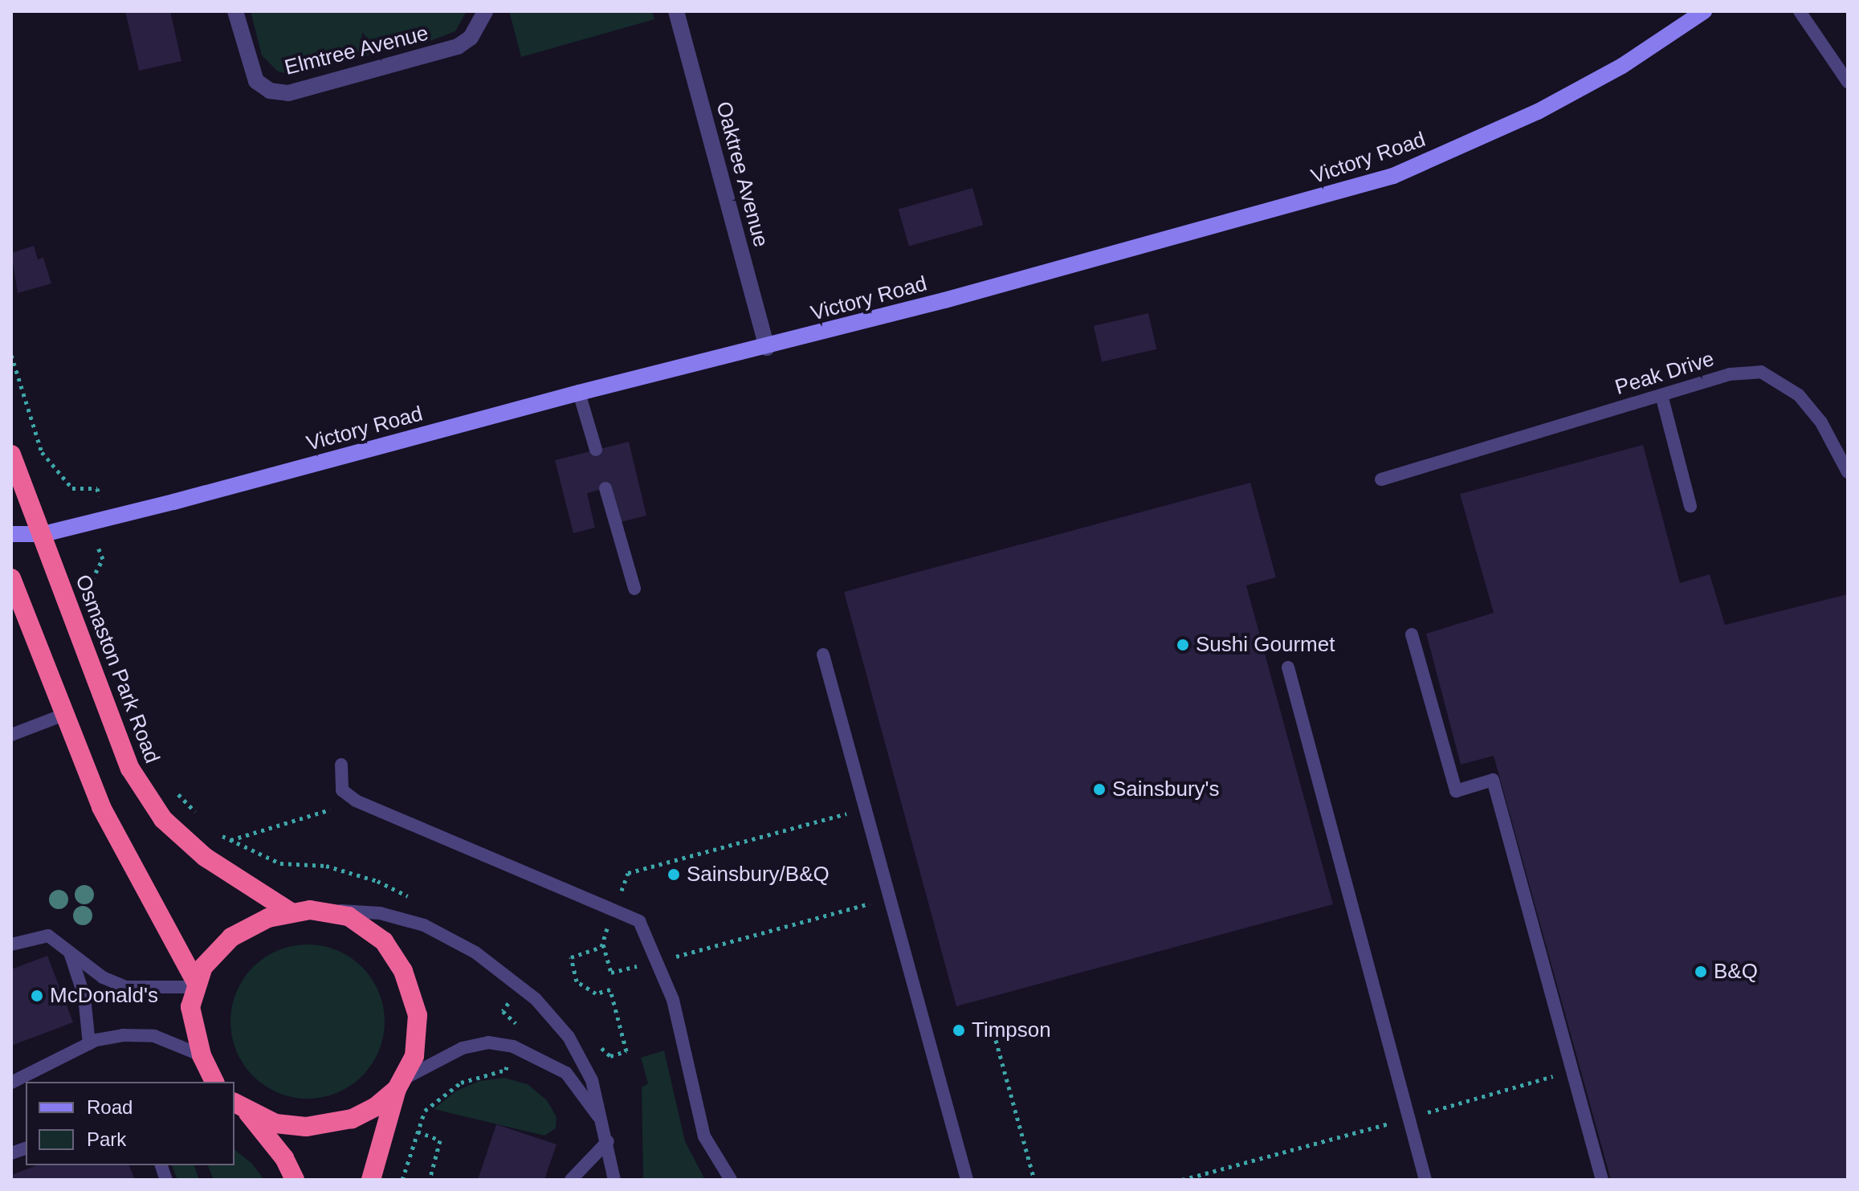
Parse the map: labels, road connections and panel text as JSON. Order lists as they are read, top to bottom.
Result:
{
  "streets": {
    "highway": ["Osmaston Park Road"],
    "street": ["Elmtree Avenue", "Victory Road", "Oaktree Avenue"],
    "lane": ["Peak Drive"]
  },
  "crossings": [
    ["Victory Road", "Oaktree Avenue"],
    ["Victory Road", "Osmaston Park Road"]
  ],
  "places": [
    "Sushi Gourmet",
    "Sainsbury's",
    "Sainsbury/B&Q",
    "B&Q",
    "McDonald's",
    "Timpson"
  ],
  "legend": ["Road", "Park"]
}
